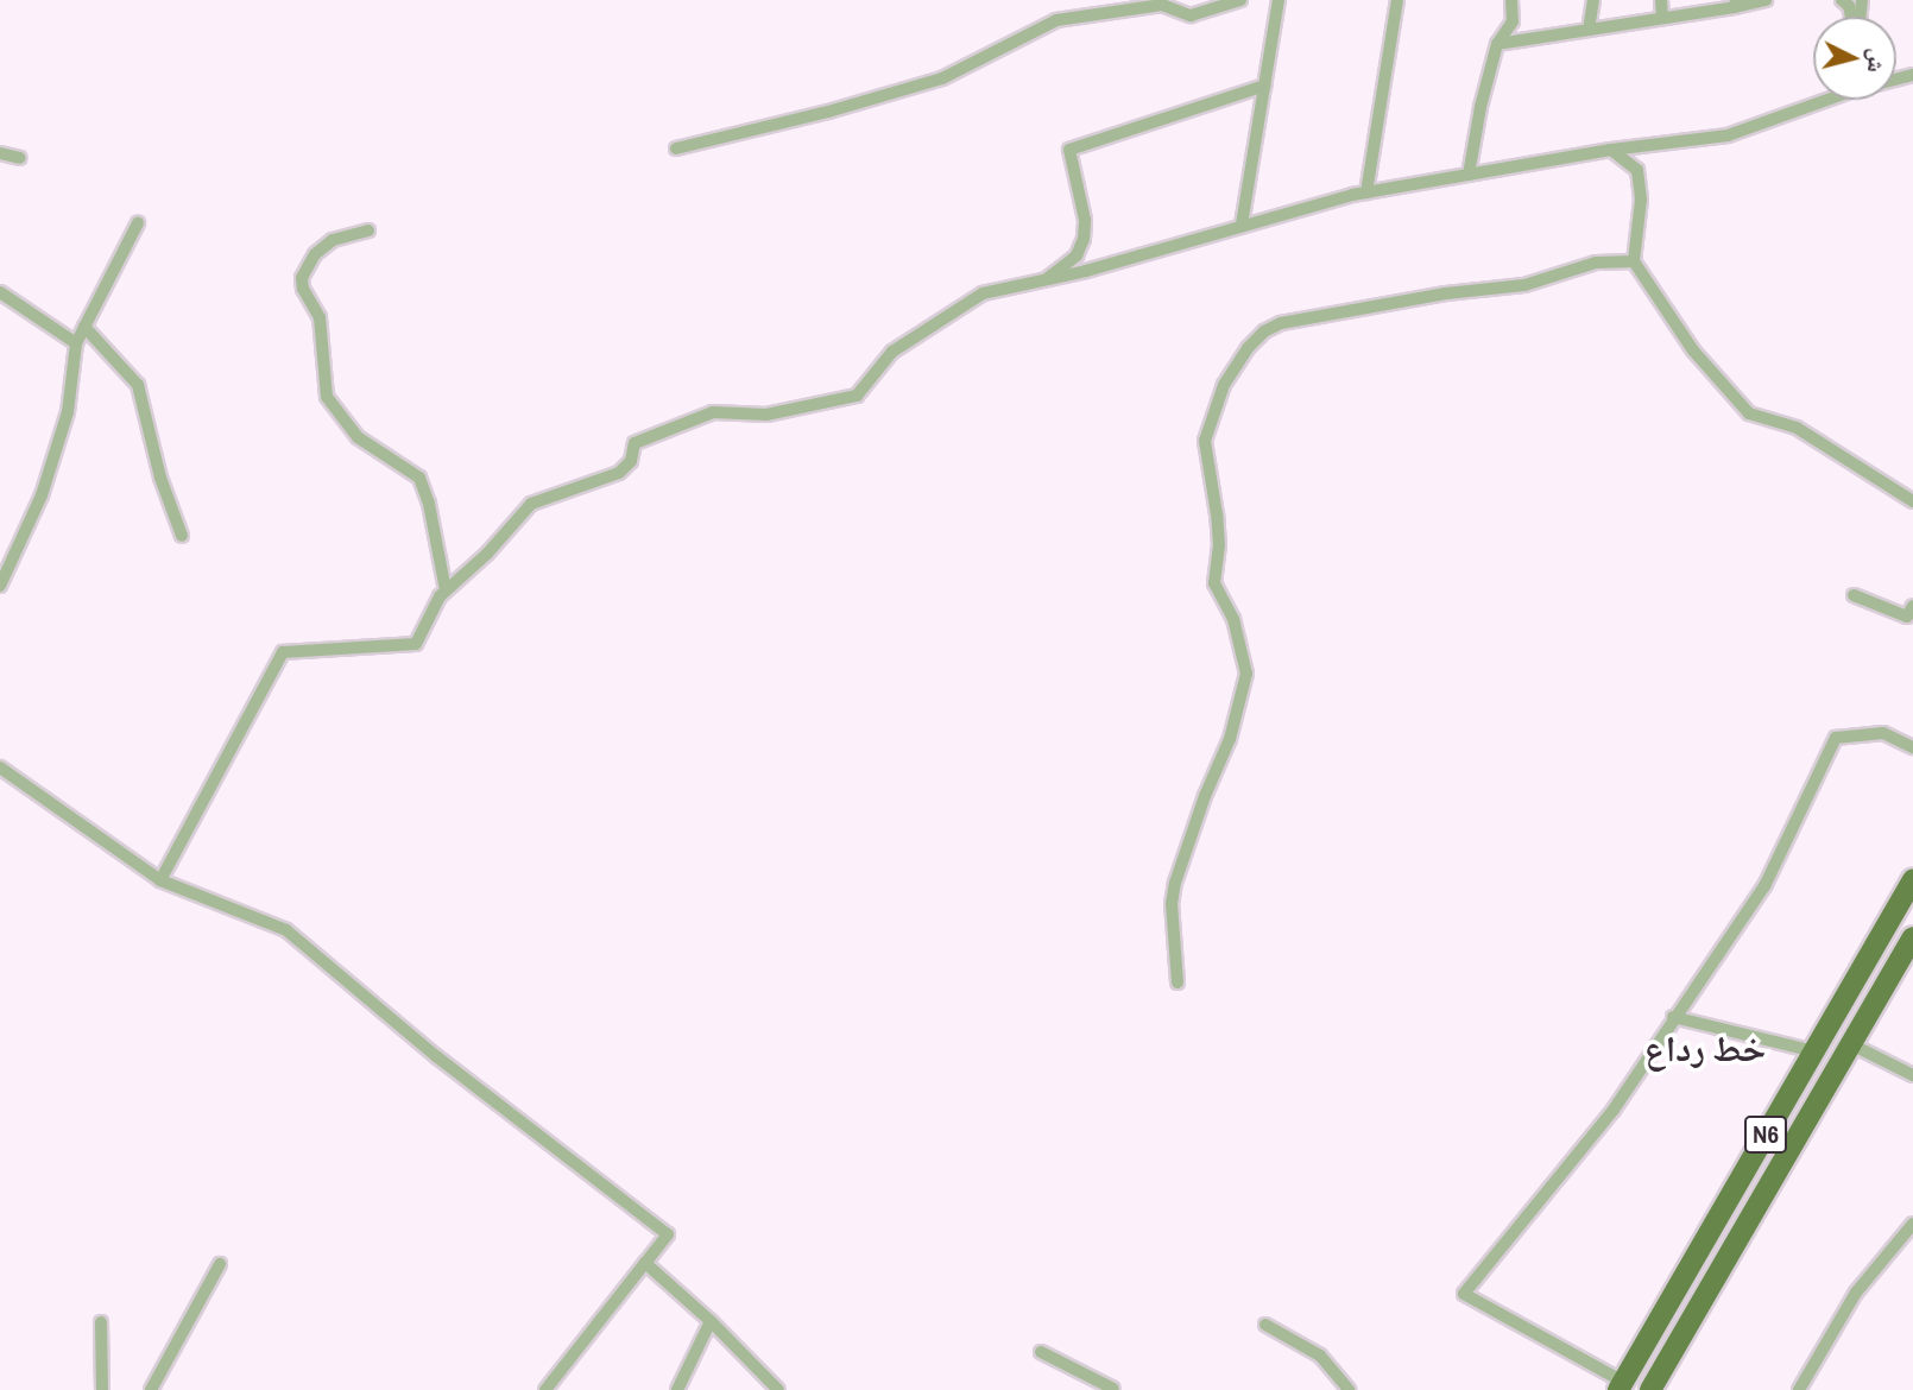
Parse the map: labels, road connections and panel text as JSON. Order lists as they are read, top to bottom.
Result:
{
  "streets": {
    "main road": ["N6"]
  },
  "districts": ["خط رداع"],
  "north": "right"
}
